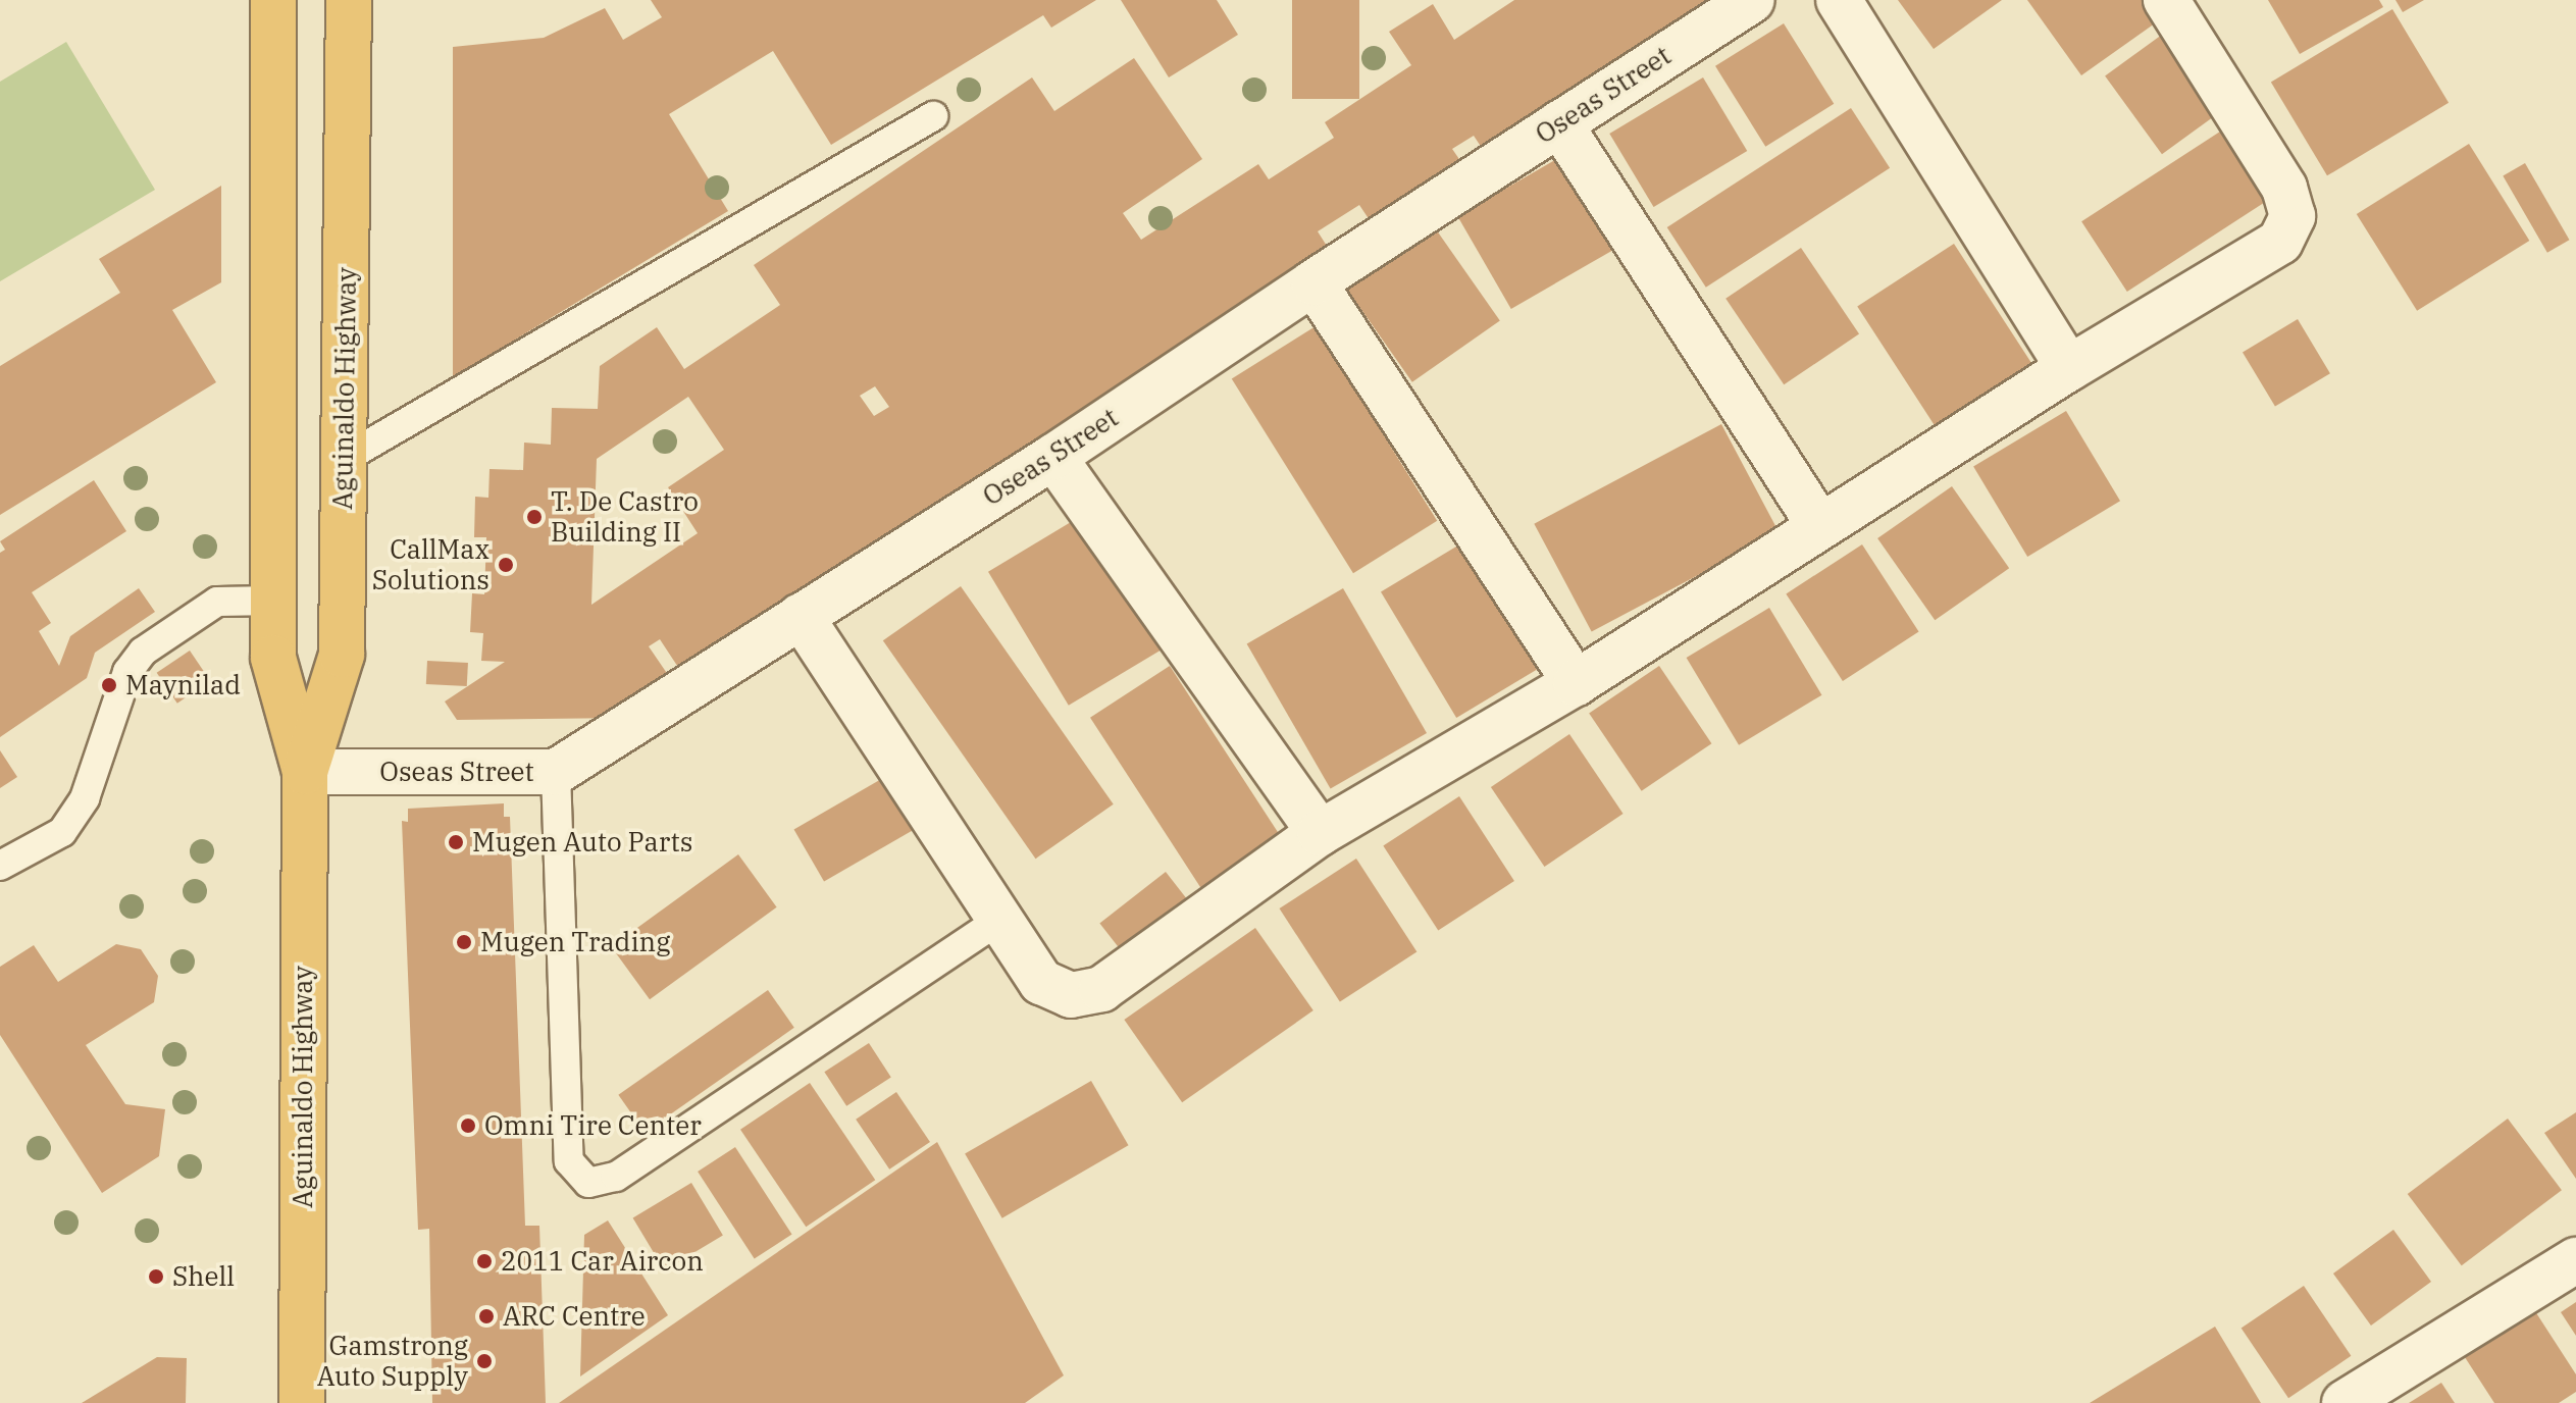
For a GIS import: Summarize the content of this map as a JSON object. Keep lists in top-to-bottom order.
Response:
{
  "streets": {
    "highway": ["Aguinaldo Highway"],
    "street": ["Oseas Street"]
  },
  "crossings": [
    ["Oseas Street", "Aguinaldo Highway"]
  ],
  "places": [
    "T. De Castro Building II",
    "CallMax Solutions",
    "Maynilad",
    "Mugen Auto Parts",
    "Mugen Trading",
    "Omni Tire Center",
    "2011 Car Aircon",
    "Shell",
    "ARC Centre",
    "Gamstrong Auto Supply"
  ]
}
